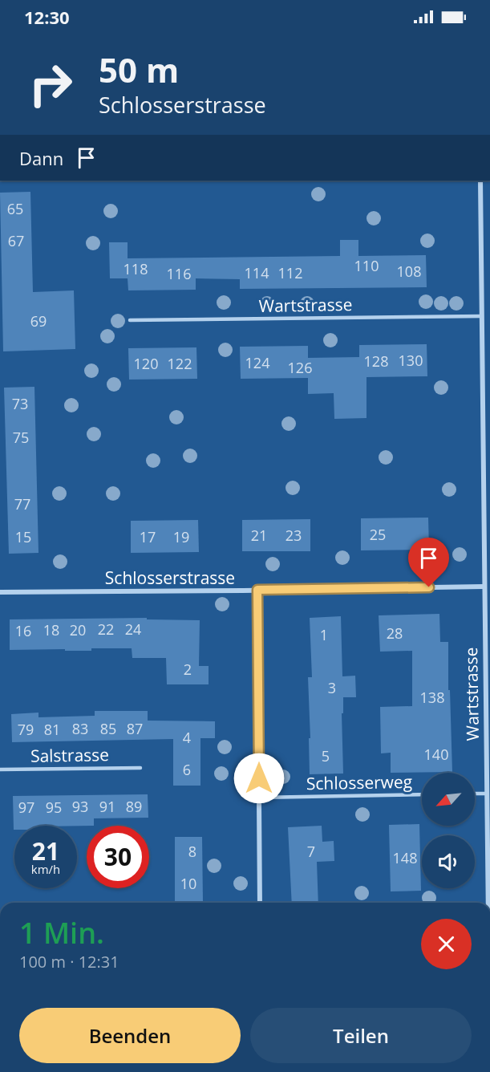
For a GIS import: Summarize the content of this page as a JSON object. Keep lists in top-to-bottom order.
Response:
{
  "streets": {
    "street": ["Wartstrasse", "Schlosserstrasse"],
    "lane": ["Salstrasse", "Schlosserweg"]
  },
  "crossings": [
    ["Wartstrasse", "Schlosserstrasse"]
  ],
  "house_numbers": [
    "65",
    "67",
    "110",
    "118",
    "108",
    "114",
    "112",
    "116",
    "69",
    "130",
    "128",
    "124",
    "120",
    "122",
    "126",
    "73",
    "75",
    "77",
    "25",
    "21",
    "23",
    "15",
    "17",
    "19",
    "22",
    "24",
    "18",
    "20",
    "16",
    "28",
    "1",
    "2",
    "3",
    "138",
    "83",
    "85",
    "87",
    "79",
    "81",
    "4",
    "140",
    "5",
    "6",
    "93",
    "91",
    "89",
    "97",
    "95",
    "8",
    "7",
    "148",
    "10"
  ],
  "north": "bottom left",
  "page": {
    "status": "12:30",
    "turn": ["50 m", "Schlosserstrasse"],
    "then": "Dann",
    "speed": "21 km/h",
    "limit": "30",
    "heading": ["1 Min.", "100 m · 12:31"],
    "buttons": ["Beenden", "Teilen"]
  }
}
